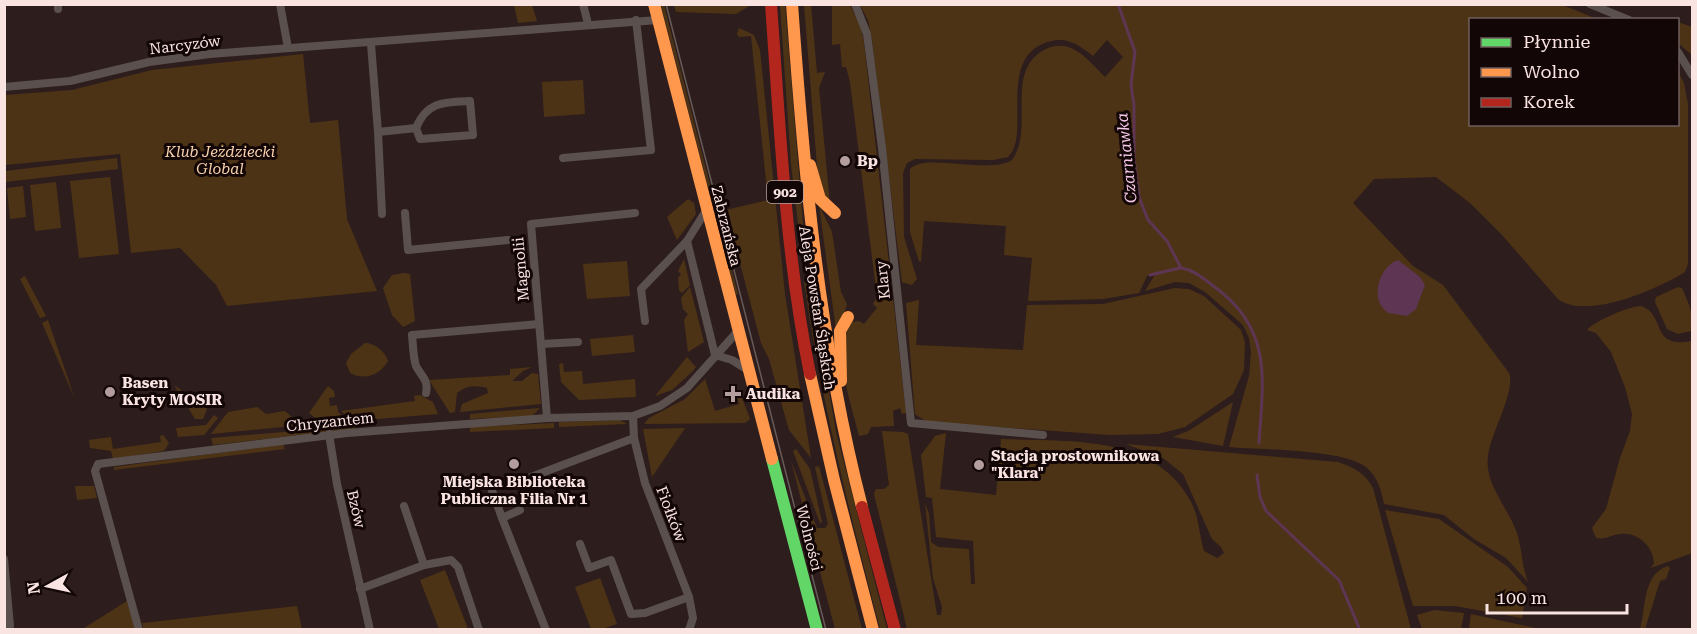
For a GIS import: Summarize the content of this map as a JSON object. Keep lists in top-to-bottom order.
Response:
{
  "streets": {
    "main road": [
      "902",
      "Zabrzańska",
      "Aleja Powstań Śląskich",
      "Wolności"
    ],
    "street": [
      "Narcyzów",
      "Magnolii",
      "Klary",
      "Chryzantem",
      "Bzów",
      "Fiołków"
    ]
  },
  "crossings": [
    ["Narcyzów", "Zabrzańska"],
    ["Zabrzańska", "Chryzantem"],
    ["Zabrzańska", "Wolności"],
    ["Magnolii", "Chryzantem"],
    ["Chryzantem", "Bzów"],
    ["Chryzantem", "Fiołków"]
  ],
  "water": ["Czarniawka"],
  "parks": ["Klub Jeżdziecki Global"],
  "places": {
    "other": [
      "Bp",
      "Basen Kryty MOSIR",
      "Miejska Biblioteka Publiczna Filia Nr 1",
      "Stacja prostownikowa \"Klara\""
    ],
    "health": ["Audika"]
  },
  "legend": ["Płynnie", "Wolno", "Korek"],
  "scale_bar": "100 m",
  "north": "left"
}
